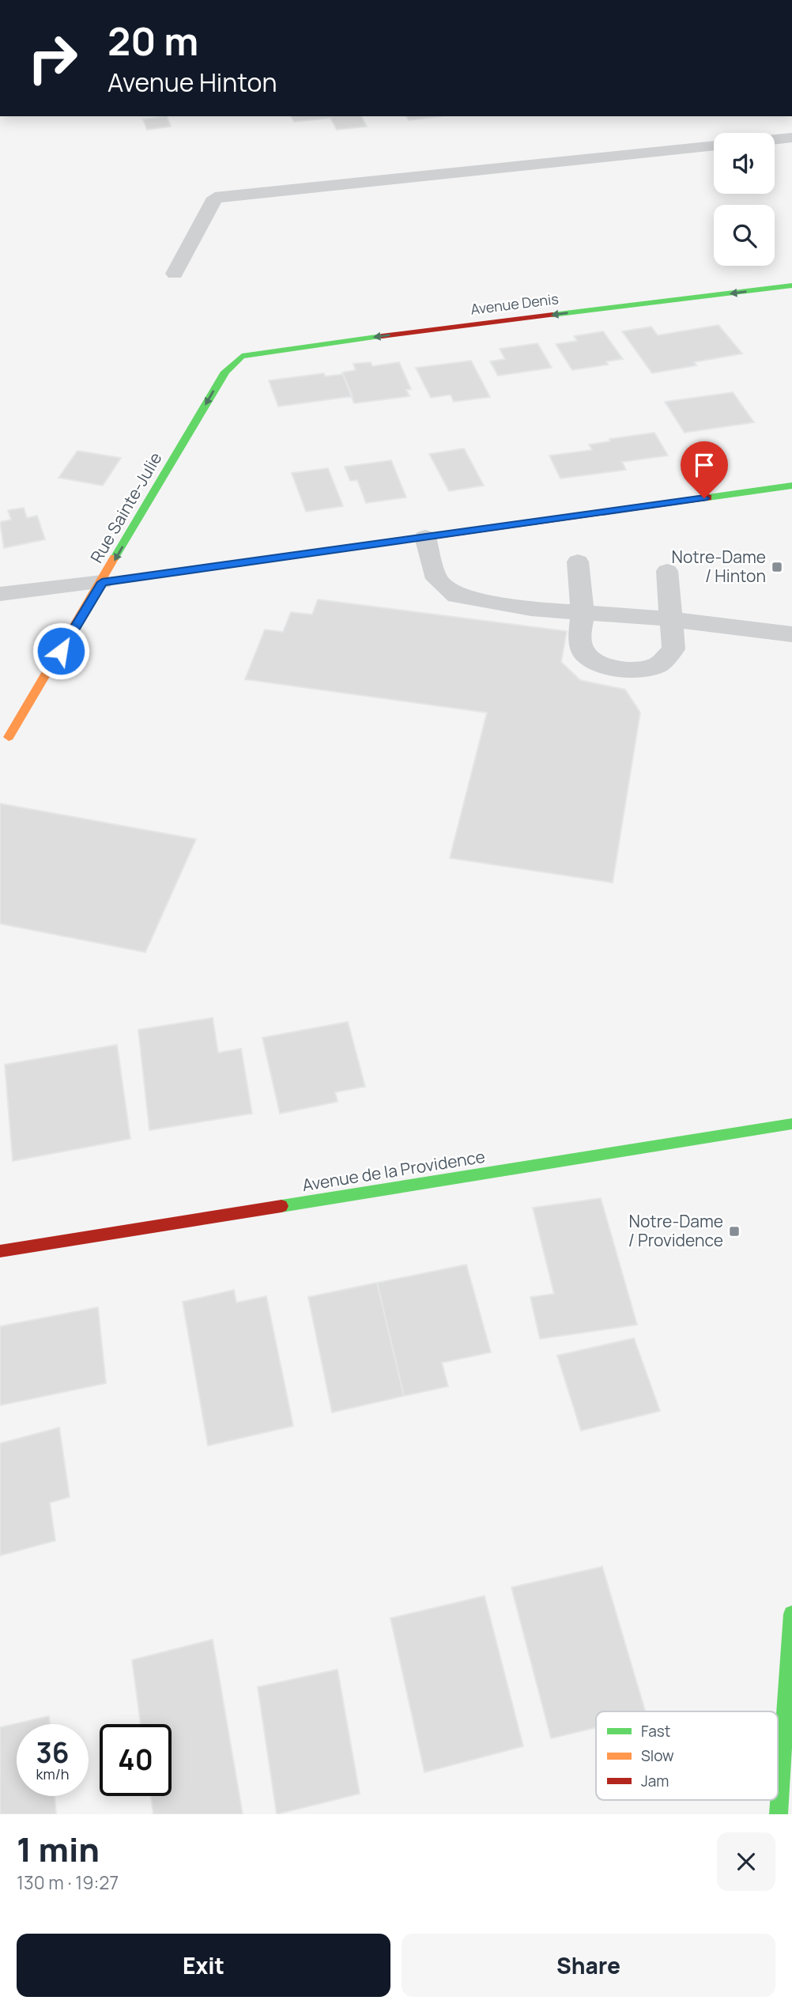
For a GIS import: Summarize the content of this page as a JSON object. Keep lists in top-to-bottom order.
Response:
{
  "streets": {
    "street": ["Avenue Denis", "Rue Sainte-Julie", "Avenue de la Providence"]
  },
  "crossings": [
    ["Avenue Denis", "Rue Sainte-Julie"]
  ],
  "one_way": ["Avenue Denis", "Rue Sainte-Julie"],
  "places": {
    "transit": ["Notre-Dame / Hinton", "Notre-Dame / Providence"]
  },
  "legend": ["Fast", "Slow", "Jam"],
  "page": {
    "turn": ["20 m", "Avenue Hinton"],
    "speed": "36 km/h",
    "limit": "40",
    "heading": ["1 min", "130 m · 19:27"],
    "buttons": ["Exit", "Share"]
  }
}
